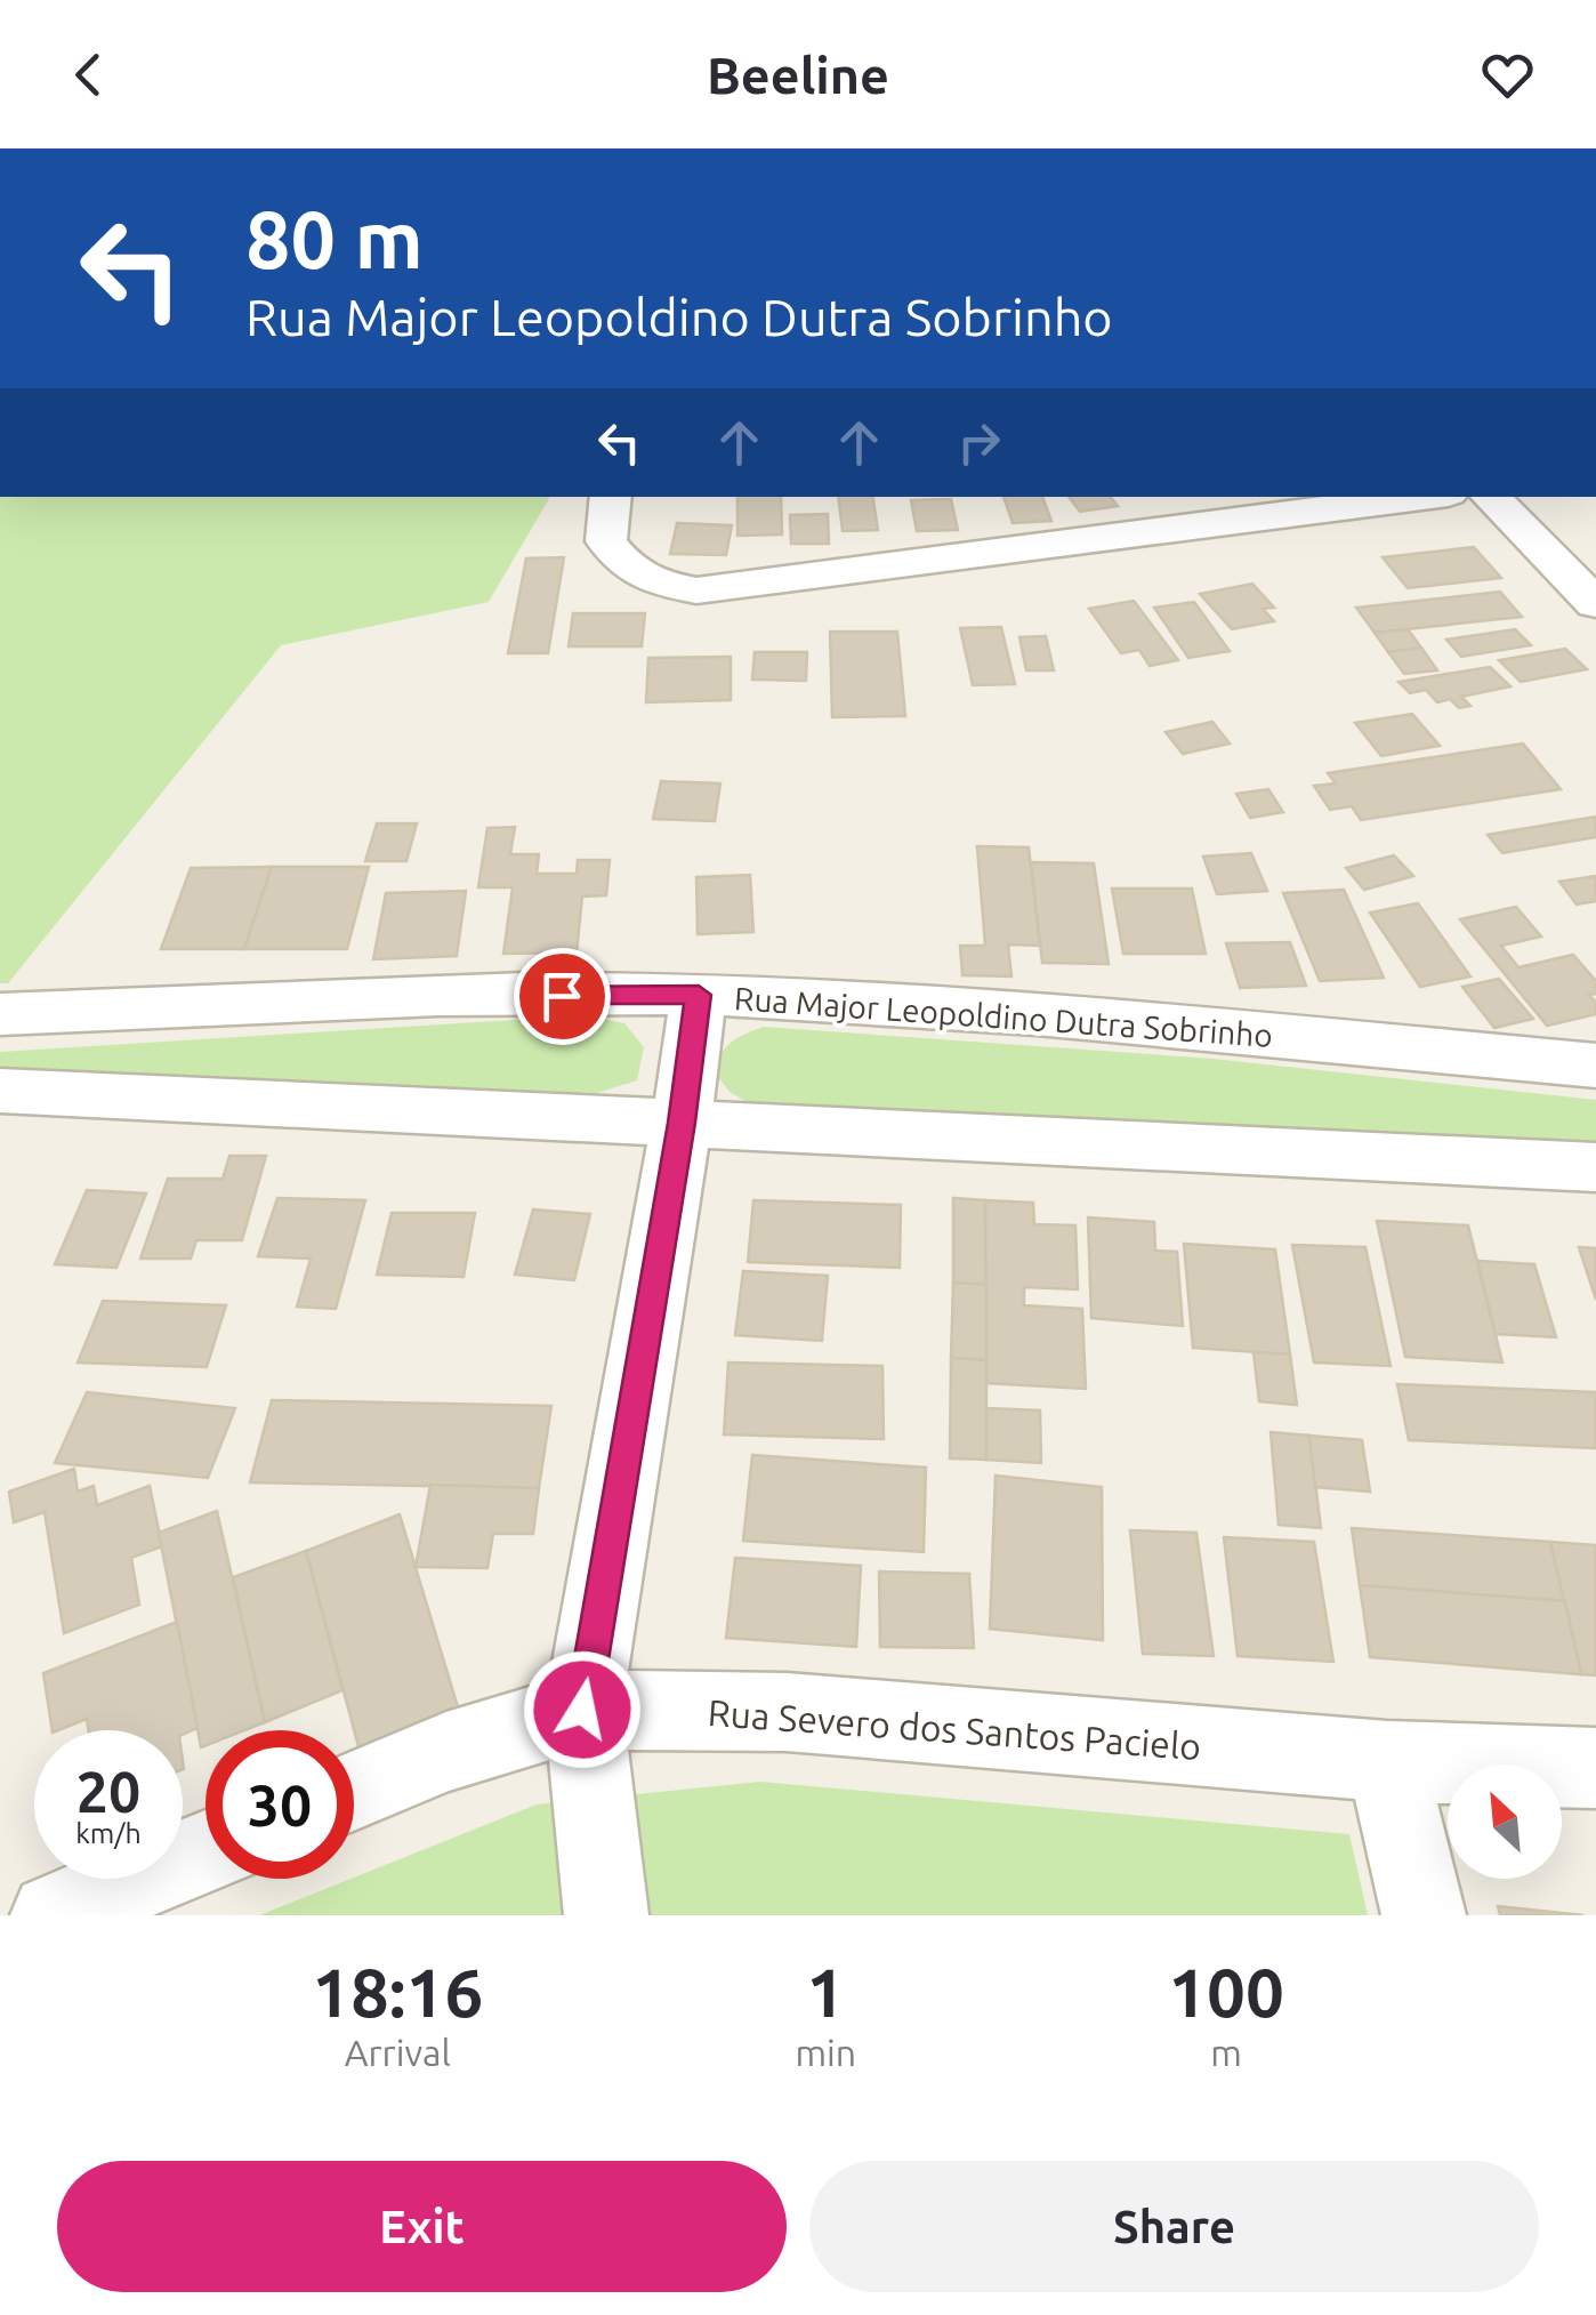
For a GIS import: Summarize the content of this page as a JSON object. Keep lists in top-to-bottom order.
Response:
{
  "streets": {
    "street": ["Rua Major Leopoldino Dutra Sobrinho", "Rua Severo dos Santos Pacielo"]
  },
  "north": "top left",
  "page": {
    "header": "Beeline",
    "turn": ["80 m", "Rua Major Leopoldino Dutra Sobrinho"],
    "speed": "20 km/h",
    "limit": "30",
    "eta": [
      "18:16",
      "Arrival",
      "1",
      "min",
      "100",
      "m"
    ],
    "buttons": ["Exit", "Share"]
  }
}
